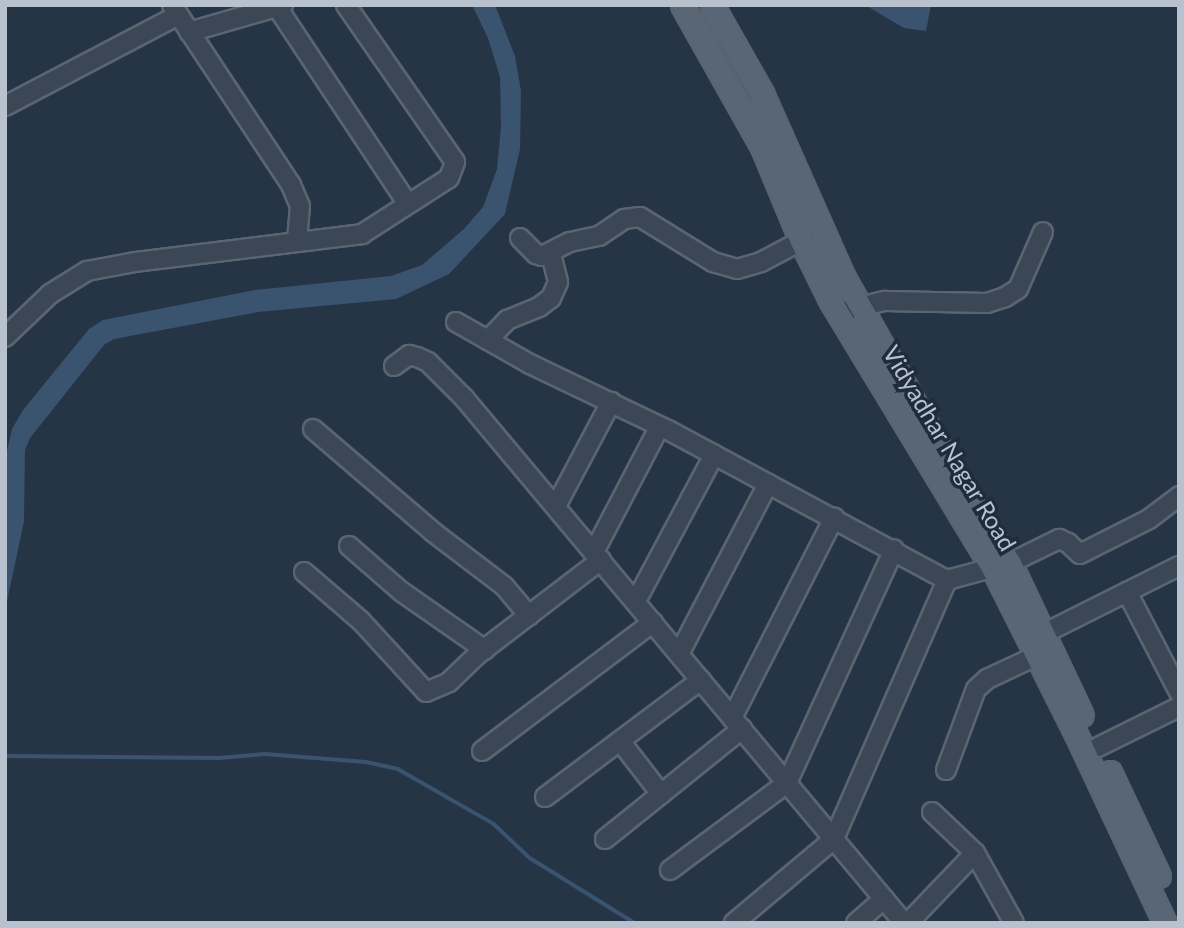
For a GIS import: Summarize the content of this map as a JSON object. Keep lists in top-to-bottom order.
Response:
{
  "streets": {
    "main road": ["Vidyadhar Nagar Road"]
  }
}
